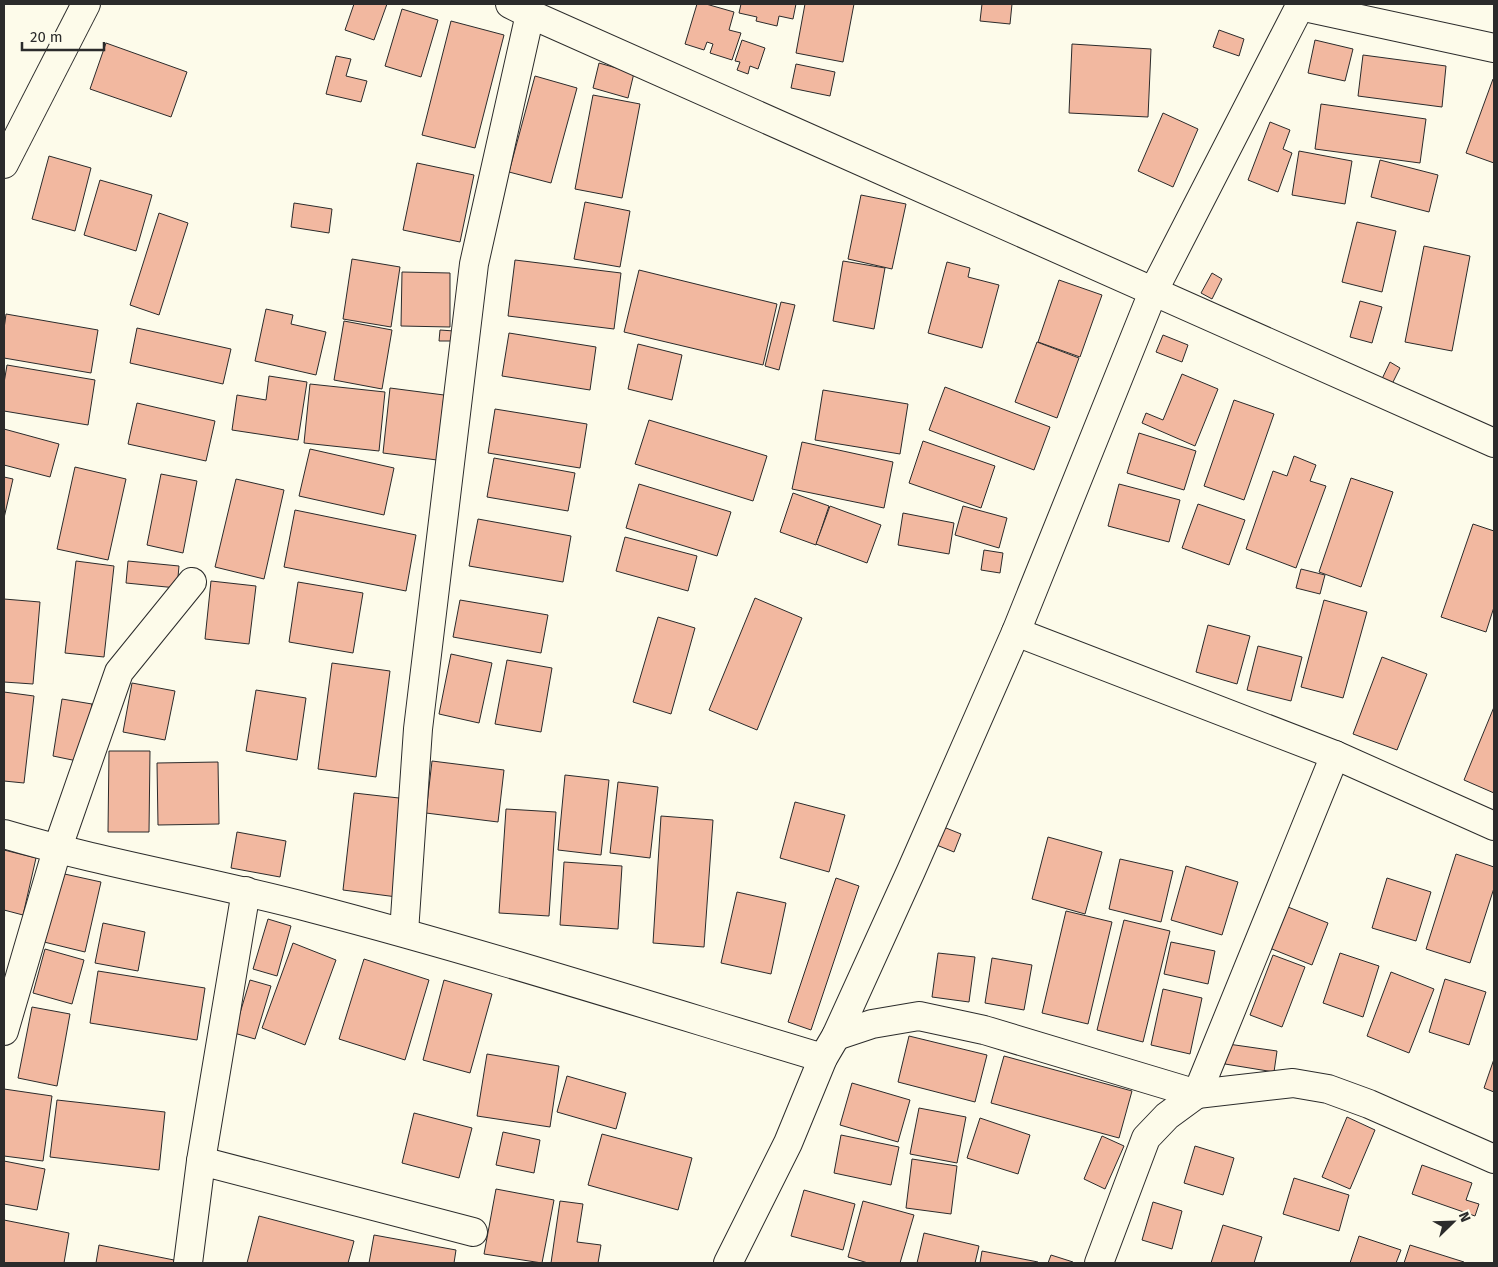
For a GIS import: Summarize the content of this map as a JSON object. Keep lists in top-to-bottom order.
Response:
{
  "scale_bar": "20 m",
  "north": "top right"
}
